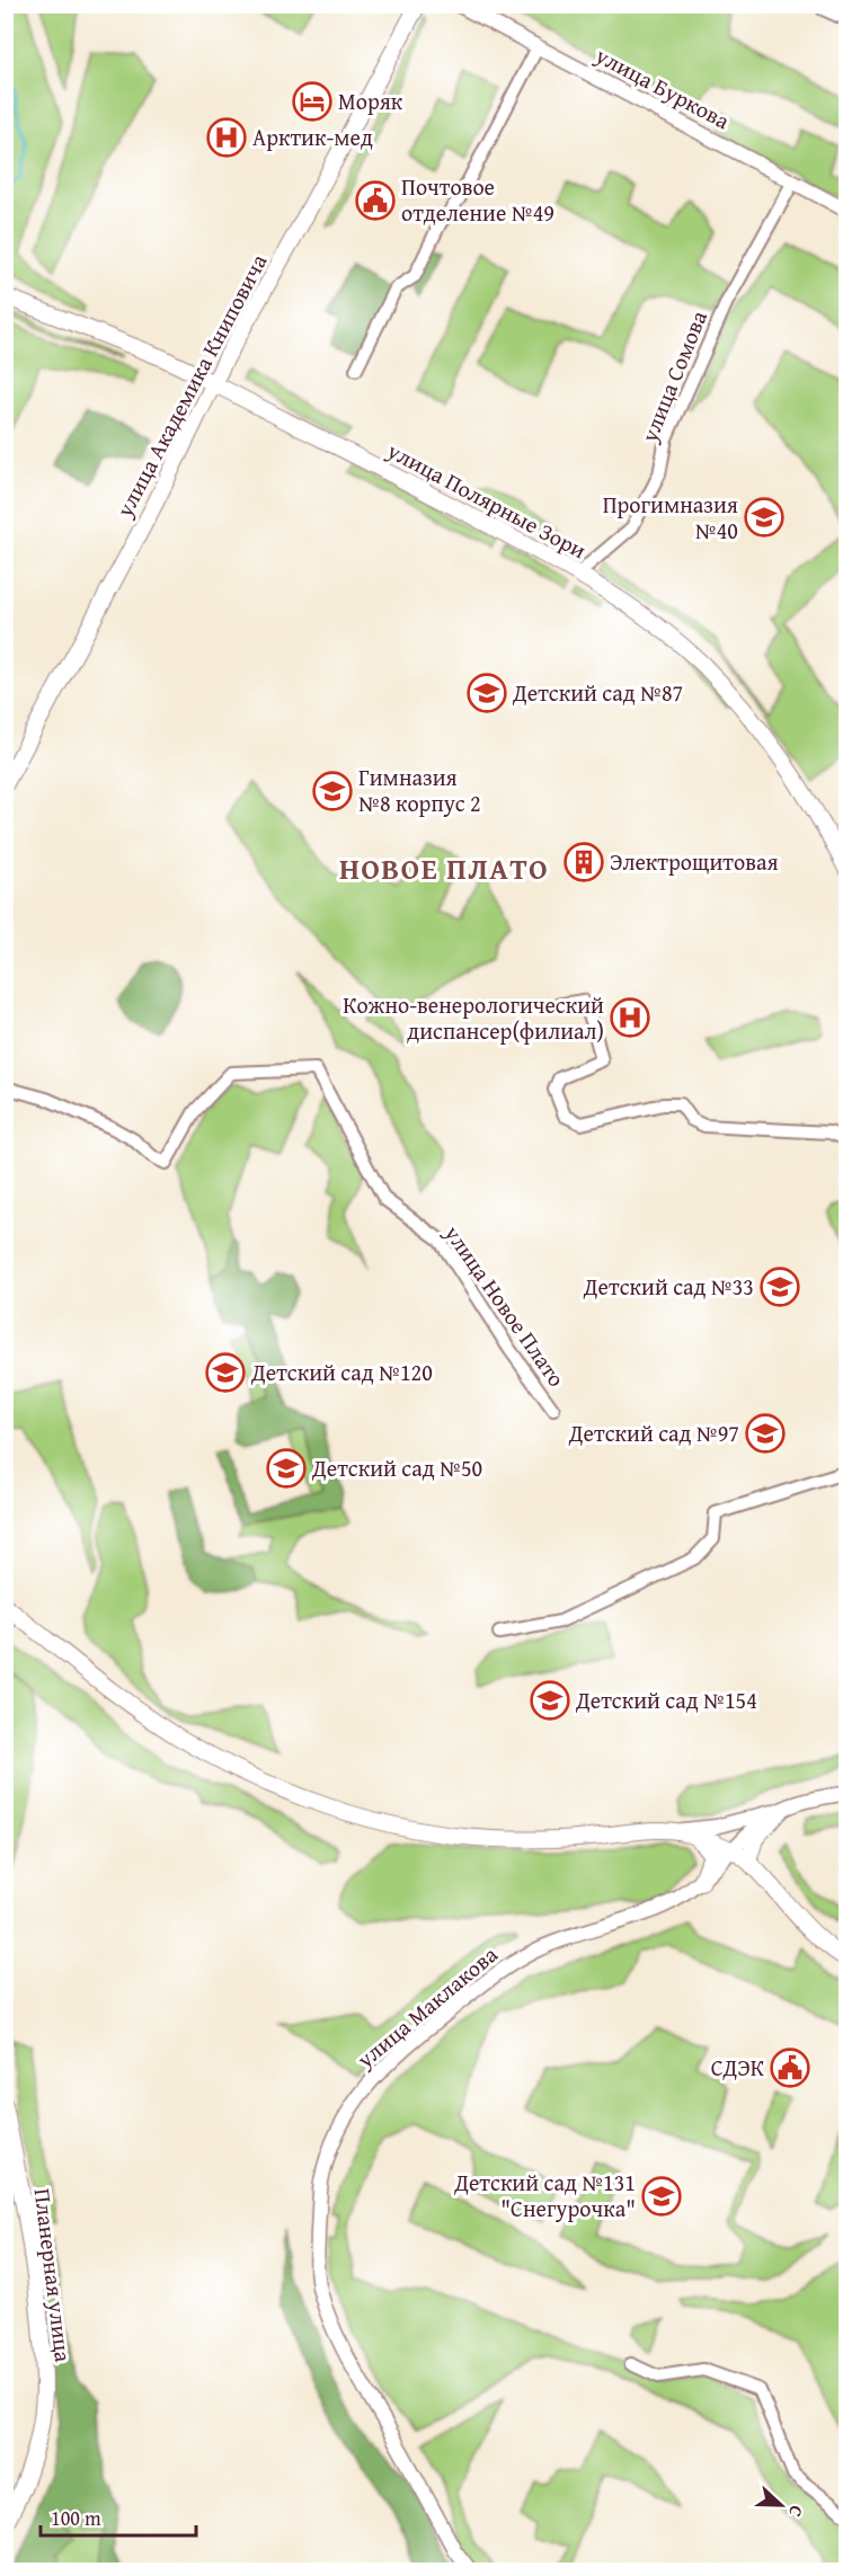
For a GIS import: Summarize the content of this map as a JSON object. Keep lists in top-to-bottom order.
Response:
{
  "streets": {
    "main road": ["улица Академика Книповича", "улица Полярные Зори", "Планерная улица"],
    "street": [
      "улица Буркова",
      "улица Сомова",
      "улица Новое Плато",
      "улица Маклакова"
    ]
  },
  "crossings": [
    ["улица Буркова", "улица Сомова"],
    ["улица Сомова", "улица Полярные Зори"],
    ["улица Академика Книповича", "улица Полярные Зори"]
  ],
  "districts": ["НОВОЕ ПЛАТО"],
  "places": {
    "hotel": ["Моряк"],
    "hospital": ["Арктик-мед", "Кожно-венерологический диспансер(филиал)"],
    "public building": ["Почтовое отделение №49", "СДЭК"],
    "school or university": [
      "Прогимназия №40",
      "Детский сад №87",
      "Гимназия №8 корпус 2",
      "Детский сад №33",
      "Детский сад №120",
      "Детский сад №97",
      "Детский сад №50",
      "Детский сад №154",
      "Детский сад №131 \"Снегурочка\""
    ],
    "building": ["Электрощитовая"]
  },
  "scale_bar": "100 m",
  "north": "right"
}
